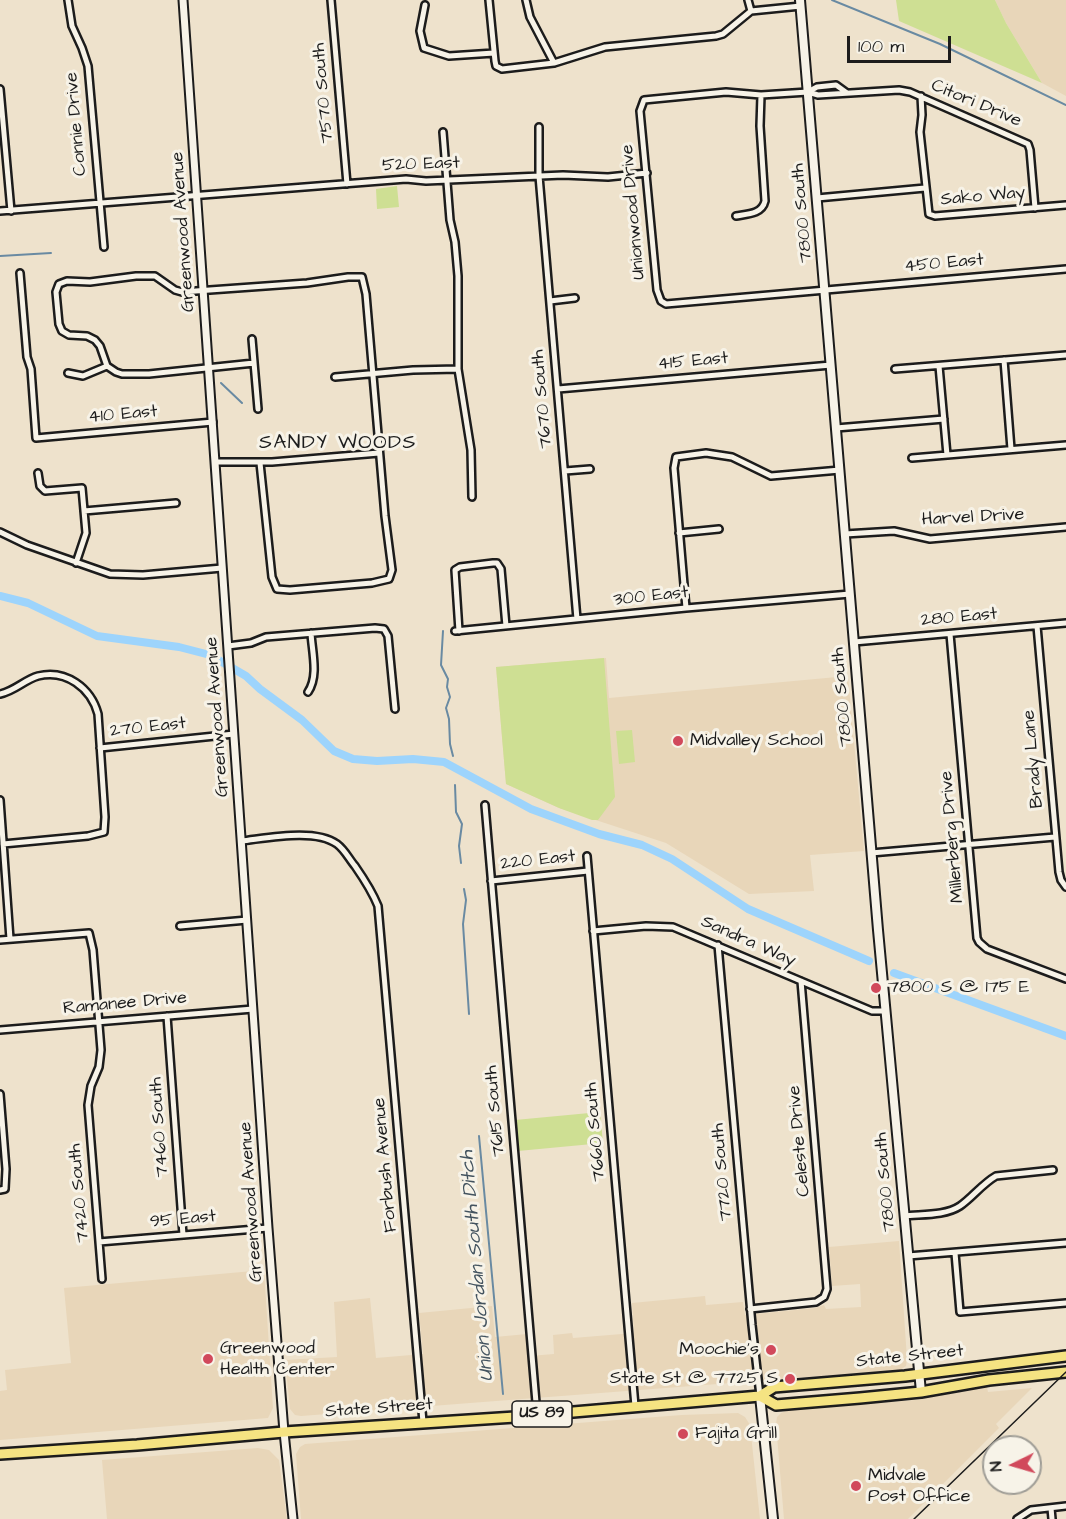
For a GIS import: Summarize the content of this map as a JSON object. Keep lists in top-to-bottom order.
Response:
{
  "streets": {
    "main road": ["7800 South", "State Street", "US 89"],
    "street": [
      "7570 South",
      "Citori Drive",
      "Connie Drive",
      "520 East",
      "Sako Way",
      "Unionwood Drive",
      "Greenwood Avenue",
      "450 East",
      "415 East",
      "7670 South",
      "410 East",
      "Harvel Drive",
      "300 East",
      "280 East",
      "270 East",
      "Brady Lane",
      "Millerberg Drive",
      "220 East",
      "Sandra Way",
      "Ramanee Drive",
      "7615 South",
      "7460 South",
      "7660 South",
      "Celeste Drive",
      "Forbush Avenue",
      "7720 South",
      "7420 South",
      "95 East"
    ]
  },
  "crossings": [
    ["7570 South", "520 East"],
    ["Citori Drive", "Sako Way"],
    ["Citori Drive", "Unionwood Drive"],
    ["Citori Drive", "7800 South"],
    ["Connie Drive", "520 East"],
    ["520 East", "Unionwood Drive"],
    ["520 East", "Greenwood Avenue"],
    ["520 East", "7670 South"],
    ["Sako Way", "7800 South"],
    ["Unionwood Drive", "7800 South"],
    ["Unionwood Drive", "450 East"],
    ["7800 South", "450 East"],
    ["7800 South", "415 East"],
    ["7800 South", "Harvel Drive"],
    ["7800 South", "300 East"],
    ["7800 South", "280 East"],
    ["7800 South", "Sandra Way"],
    ["7800 South", "State Street"],
    ["Greenwood Avenue", "410 East"],
    ["Greenwood Avenue", "270 East"],
    ["Greenwood Avenue", "Ramanee Drive"],
    ["Greenwood Avenue", "Forbush Avenue"],
    ["Greenwood Avenue", "95 East"],
    ["Greenwood Avenue", "State Street"],
    ["415 East", "7670 South"],
    ["7670 South", "300 East"],
    ["280 East", "Brady Lane"],
    ["280 East", "Millerberg Drive"],
    ["220 East", "7615 South"],
    ["220 East", "7660 South"],
    ["Sandra Way", "7660 South"],
    ["Sandra Way", "Celeste Drive"],
    ["Sandra Way", "7720 South"],
    ["Ramanee Drive", "7460 South"],
    ["Ramanee Drive", "7420 South"],
    ["7615 South", "State Street"],
    ["7460 South", "95 East"],
    ["7660 South", "State Street"],
    ["Celeste Drive", "7720 South"],
    ["Forbush Avenue", "State Street"],
    ["7720 South", "State Street"],
    ["7420 South", "95 East"]
  ],
  "districts": ["SANDY WOODS"],
  "water": ["Union Jordan South Ditch"],
  "places": [
    "Midvalley School",
    "7800 S @ 175 E",
    "Moochie's",
    "Greenwood Health Center",
    "State St @ 7725 S",
    "Fajita Grill",
    "Midvale Post Office"
  ],
  "scale_bar": "100 m",
  "north": "left"
}
